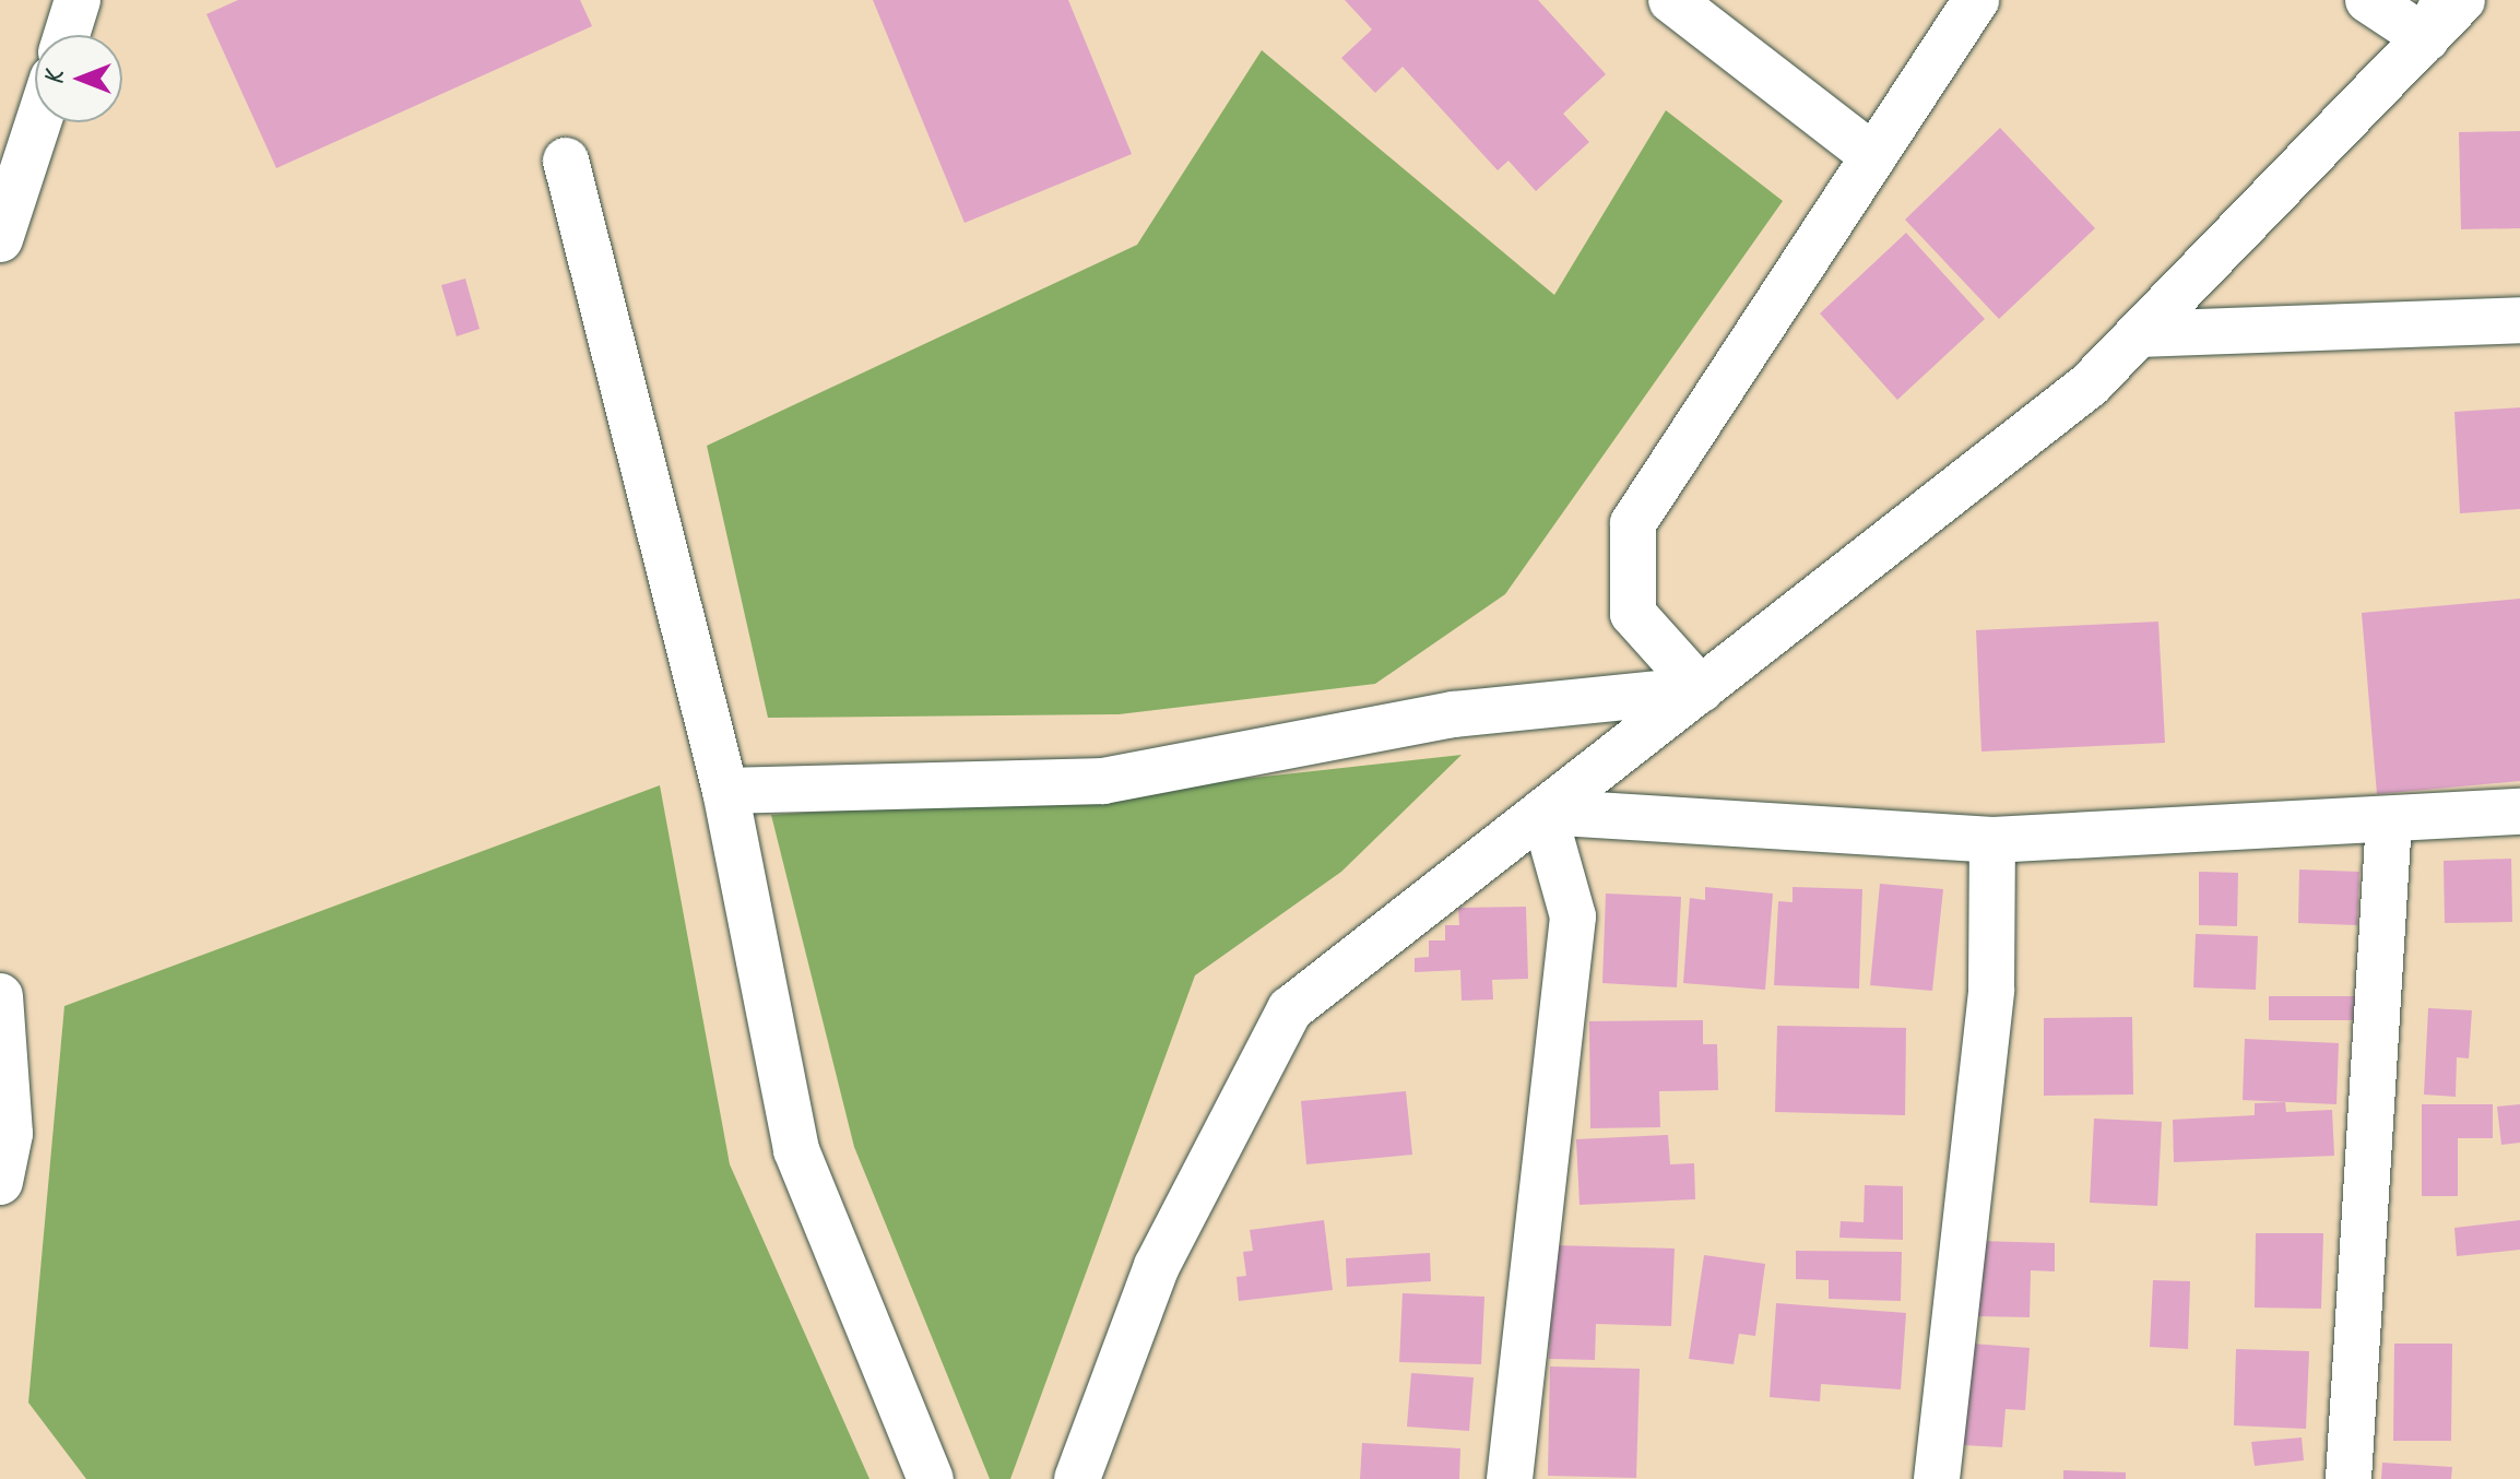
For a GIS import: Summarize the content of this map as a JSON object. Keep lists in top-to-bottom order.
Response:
{
  "north": "left"
}
